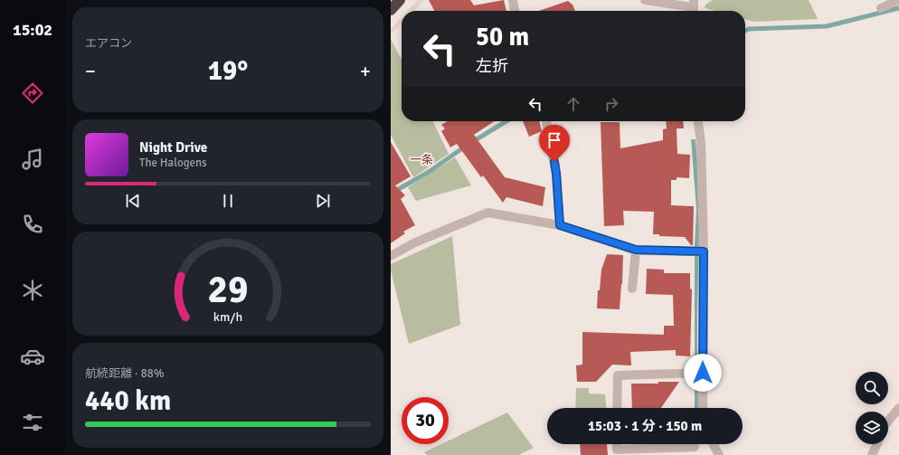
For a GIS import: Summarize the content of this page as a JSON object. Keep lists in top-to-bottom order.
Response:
{
  "districts": ["一条"],
  "page": {
    "tabs": "15:02",
    "tile": [
      "エアコン",
      ["航続距離 · 88%", "440 km"]
    ],
    "turn": ["50 m", "左折"],
    "heat": ["−", "19°", "+"],
    "song": ["Night Drive", "The Halogens"],
    "limit": "30",
    "trip": "15:03 · 1 分 · 150 m",
    "gauge": ["29", "km/h"]
  }
}
